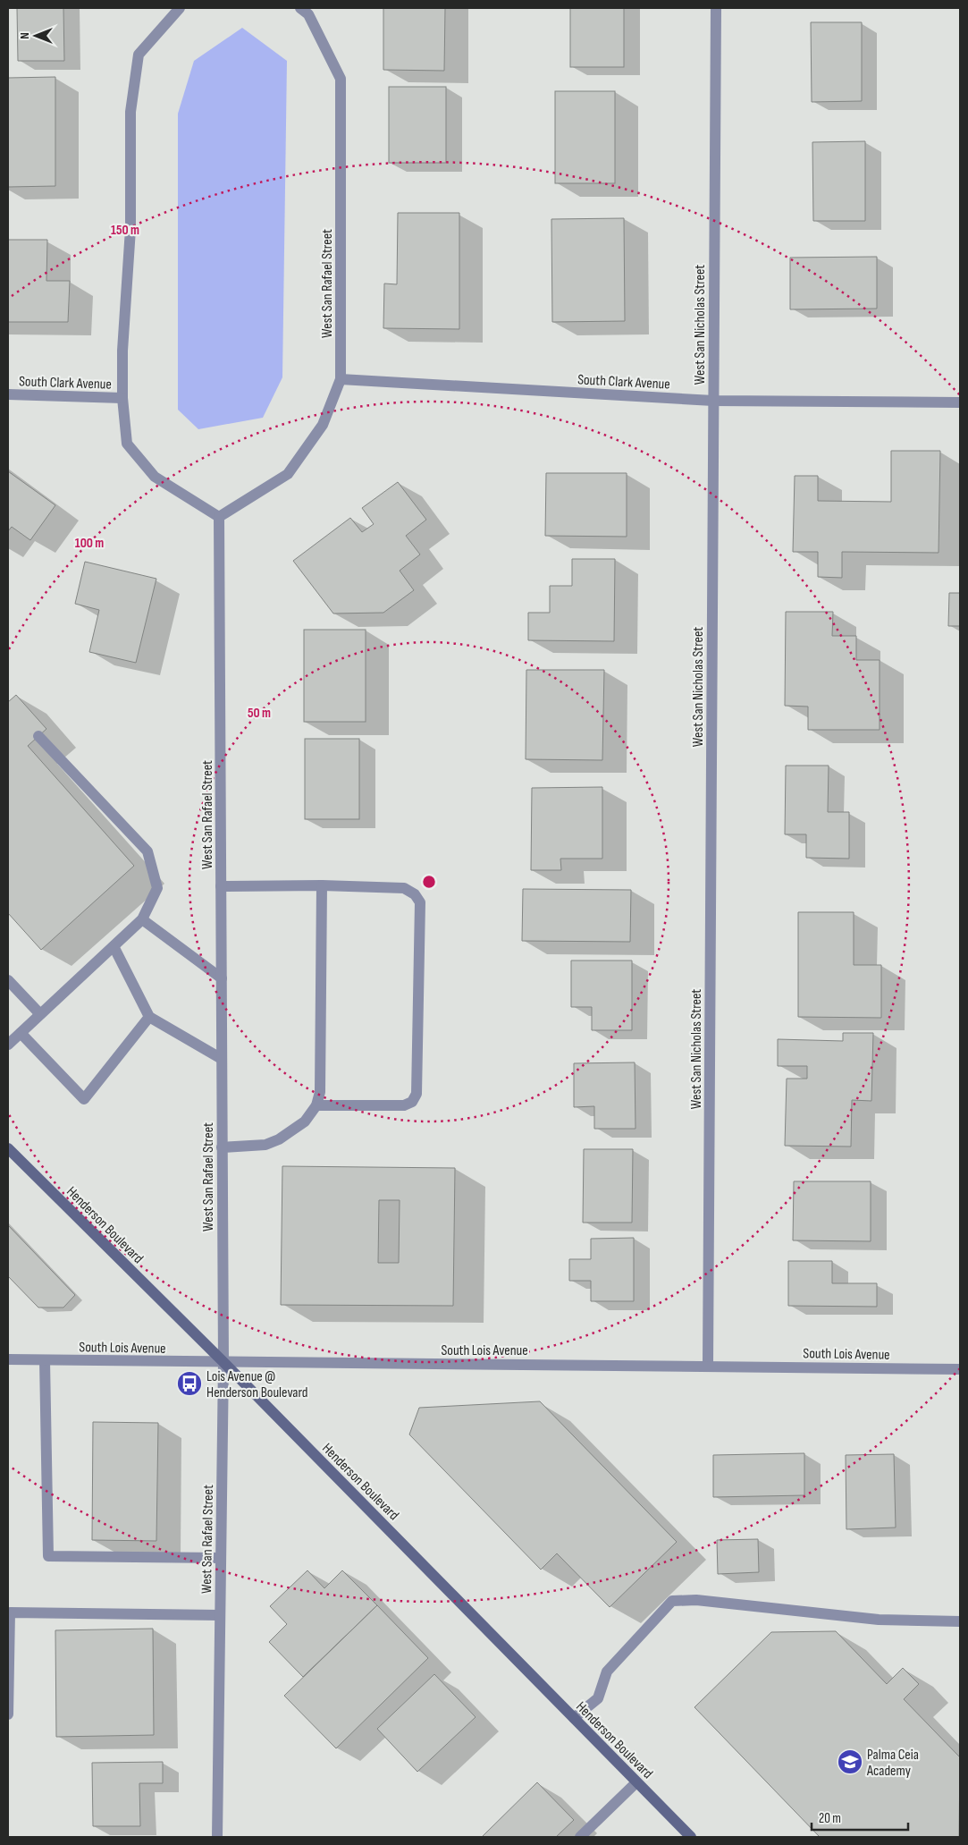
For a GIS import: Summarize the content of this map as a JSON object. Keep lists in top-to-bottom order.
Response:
{
  "streets": {
    "main road": ["Henderson Boulevard"],
    "street": [
      "West San Rafael Street",
      "West San Nicholas Street",
      "South Clark Avenue",
      "South Lois Avenue"
    ]
  },
  "crossings": [
    ["West San Rafael Street", "South Clark Avenue"],
    ["West San Rafael Street", "Henderson Boulevard"],
    ["West San Rafael Street", "South Lois Avenue"],
    ["West San Nicholas Street", "South Clark Avenue"],
    ["West San Nicholas Street", "South Lois Avenue"],
    ["Henderson Boulevard", "South Lois Avenue"]
  ],
  "places": {
    "bus stop": ["Lois Avenue @ Henderson Boulevard"],
    "school or university": ["Palma Ceia Academy"]
  },
  "scale_bar": "20 m",
  "north": "left",
  "rings": ["150 m", "100 m", "50 m"]
}
